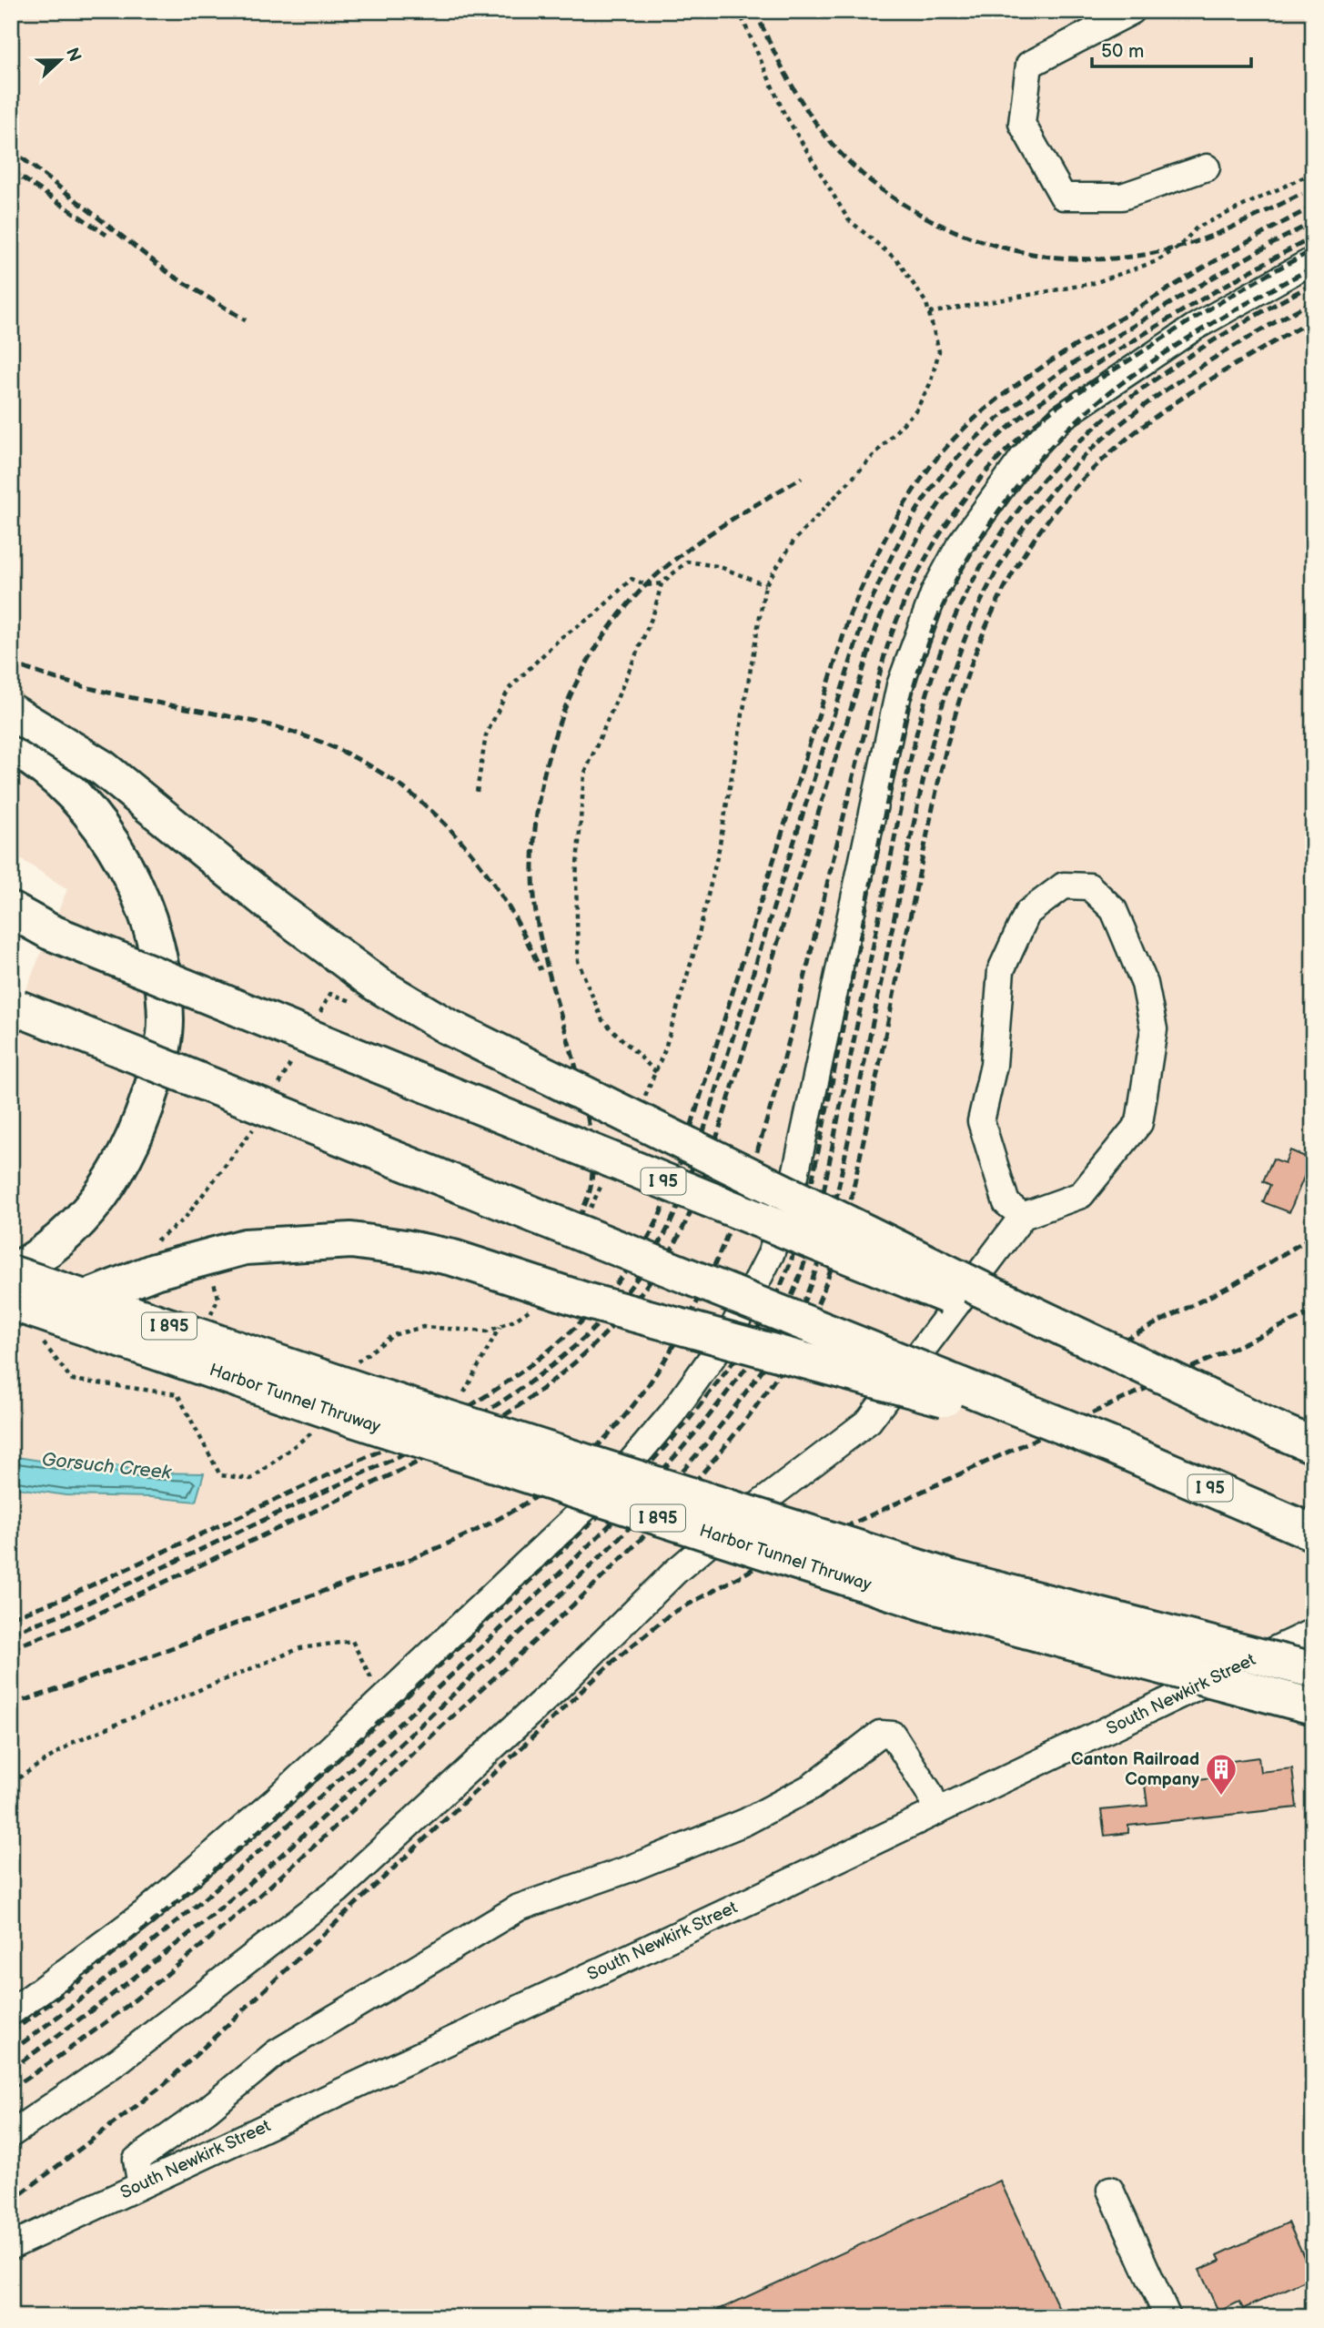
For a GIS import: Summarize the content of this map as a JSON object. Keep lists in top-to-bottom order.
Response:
{
  "streets": {
    "highway": ["I 95", "I 895", "Harbor Tunnel Thruway"],
    "street": ["South Newkirk Street"]
  },
  "water": ["Gorsuch Creek"],
  "places": {
    "building": ["Canton Railroad Company"]
  },
  "scale_bar": "50 m",
  "north": "right"
}
